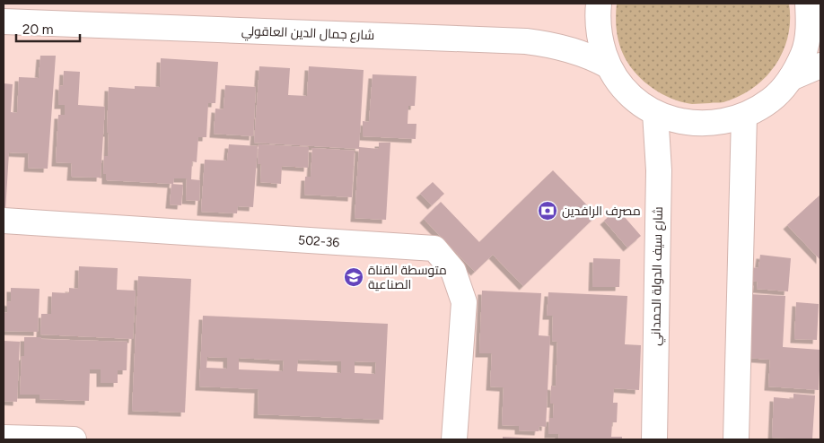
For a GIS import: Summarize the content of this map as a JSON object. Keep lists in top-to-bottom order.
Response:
{
  "streets": {
    "street": ["شارع جمال الدين العاقولي", "502-36", "شارع سيف الدولة الحمداني"]
  },
  "places": {
    "bank": ["مصرف الرافدين"],
    "school or university": ["متوسطة القناة الصناعية"]
  },
  "scale_bar": "20 m"
}
